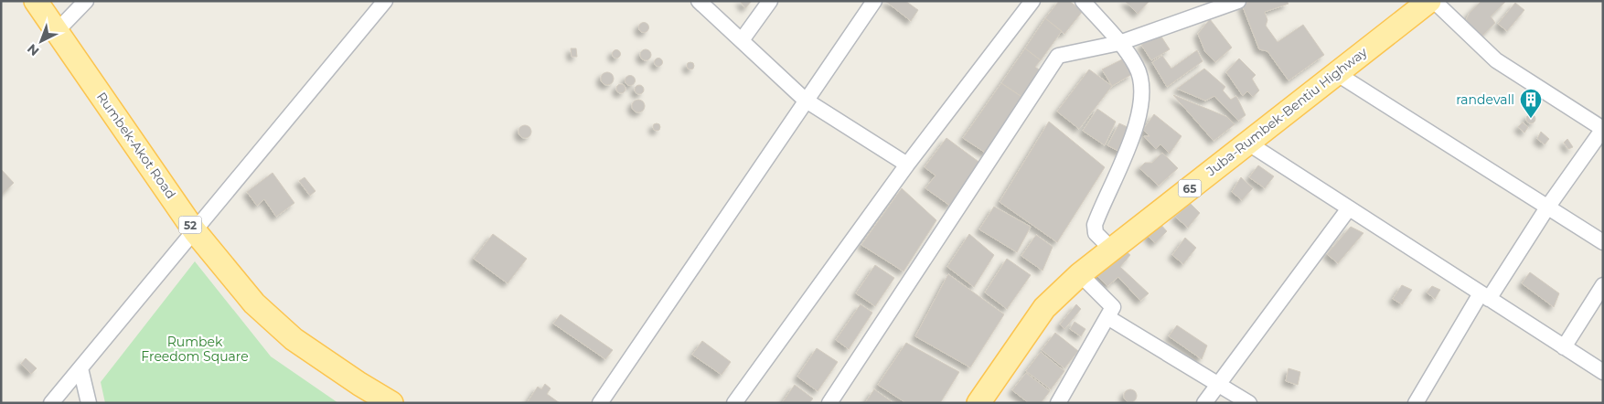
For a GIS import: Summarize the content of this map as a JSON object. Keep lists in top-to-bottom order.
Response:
{
  "streets": {
    "main road": [
      "Juba-Rumbek-Bentiu Highway",
      "Rumbek-Akot Road",
      "65",
      "52"
    ]
  },
  "parks": ["Rumbek Freedom Square"],
  "places": {
    "building": ["randevall"]
  },
  "north": "bottom left"
}
